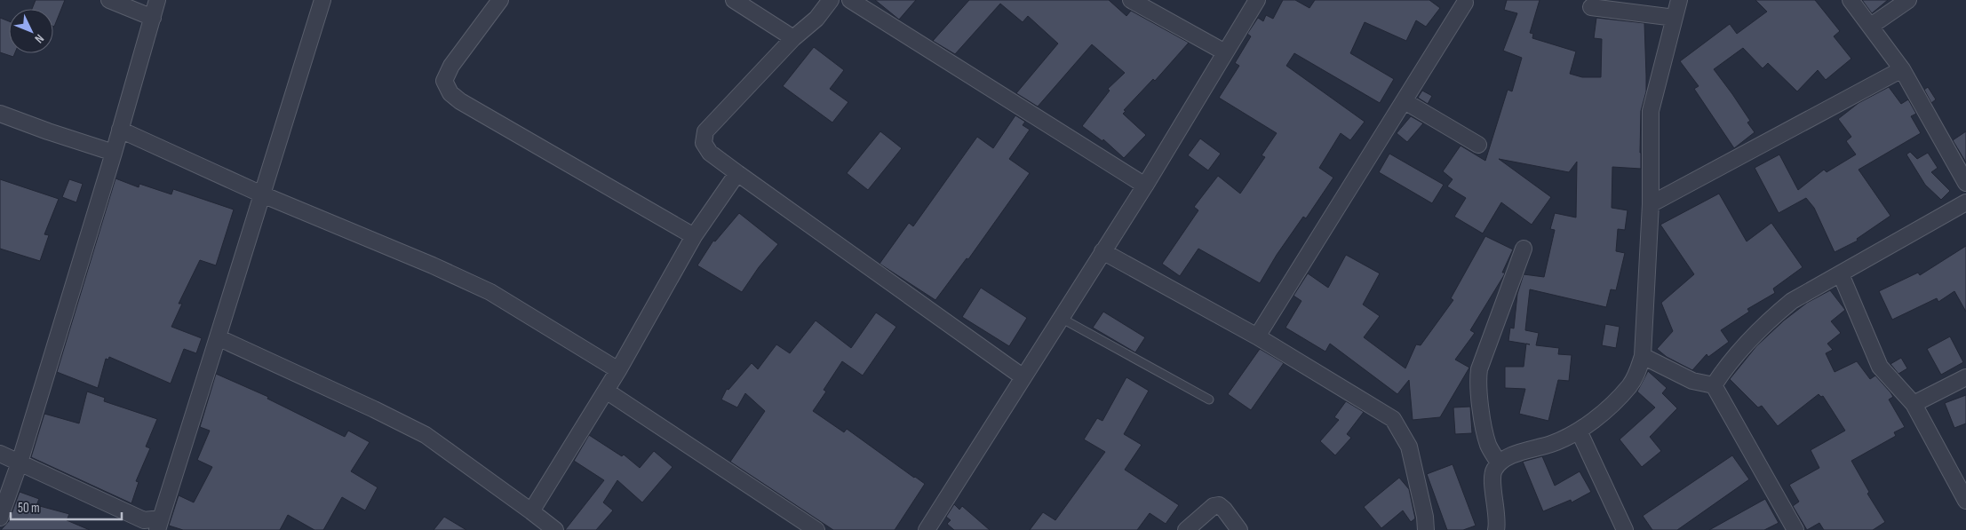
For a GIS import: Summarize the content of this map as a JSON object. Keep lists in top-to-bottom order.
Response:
{
  "scale_bar": "50 m",
  "north": "bottom right"
}
